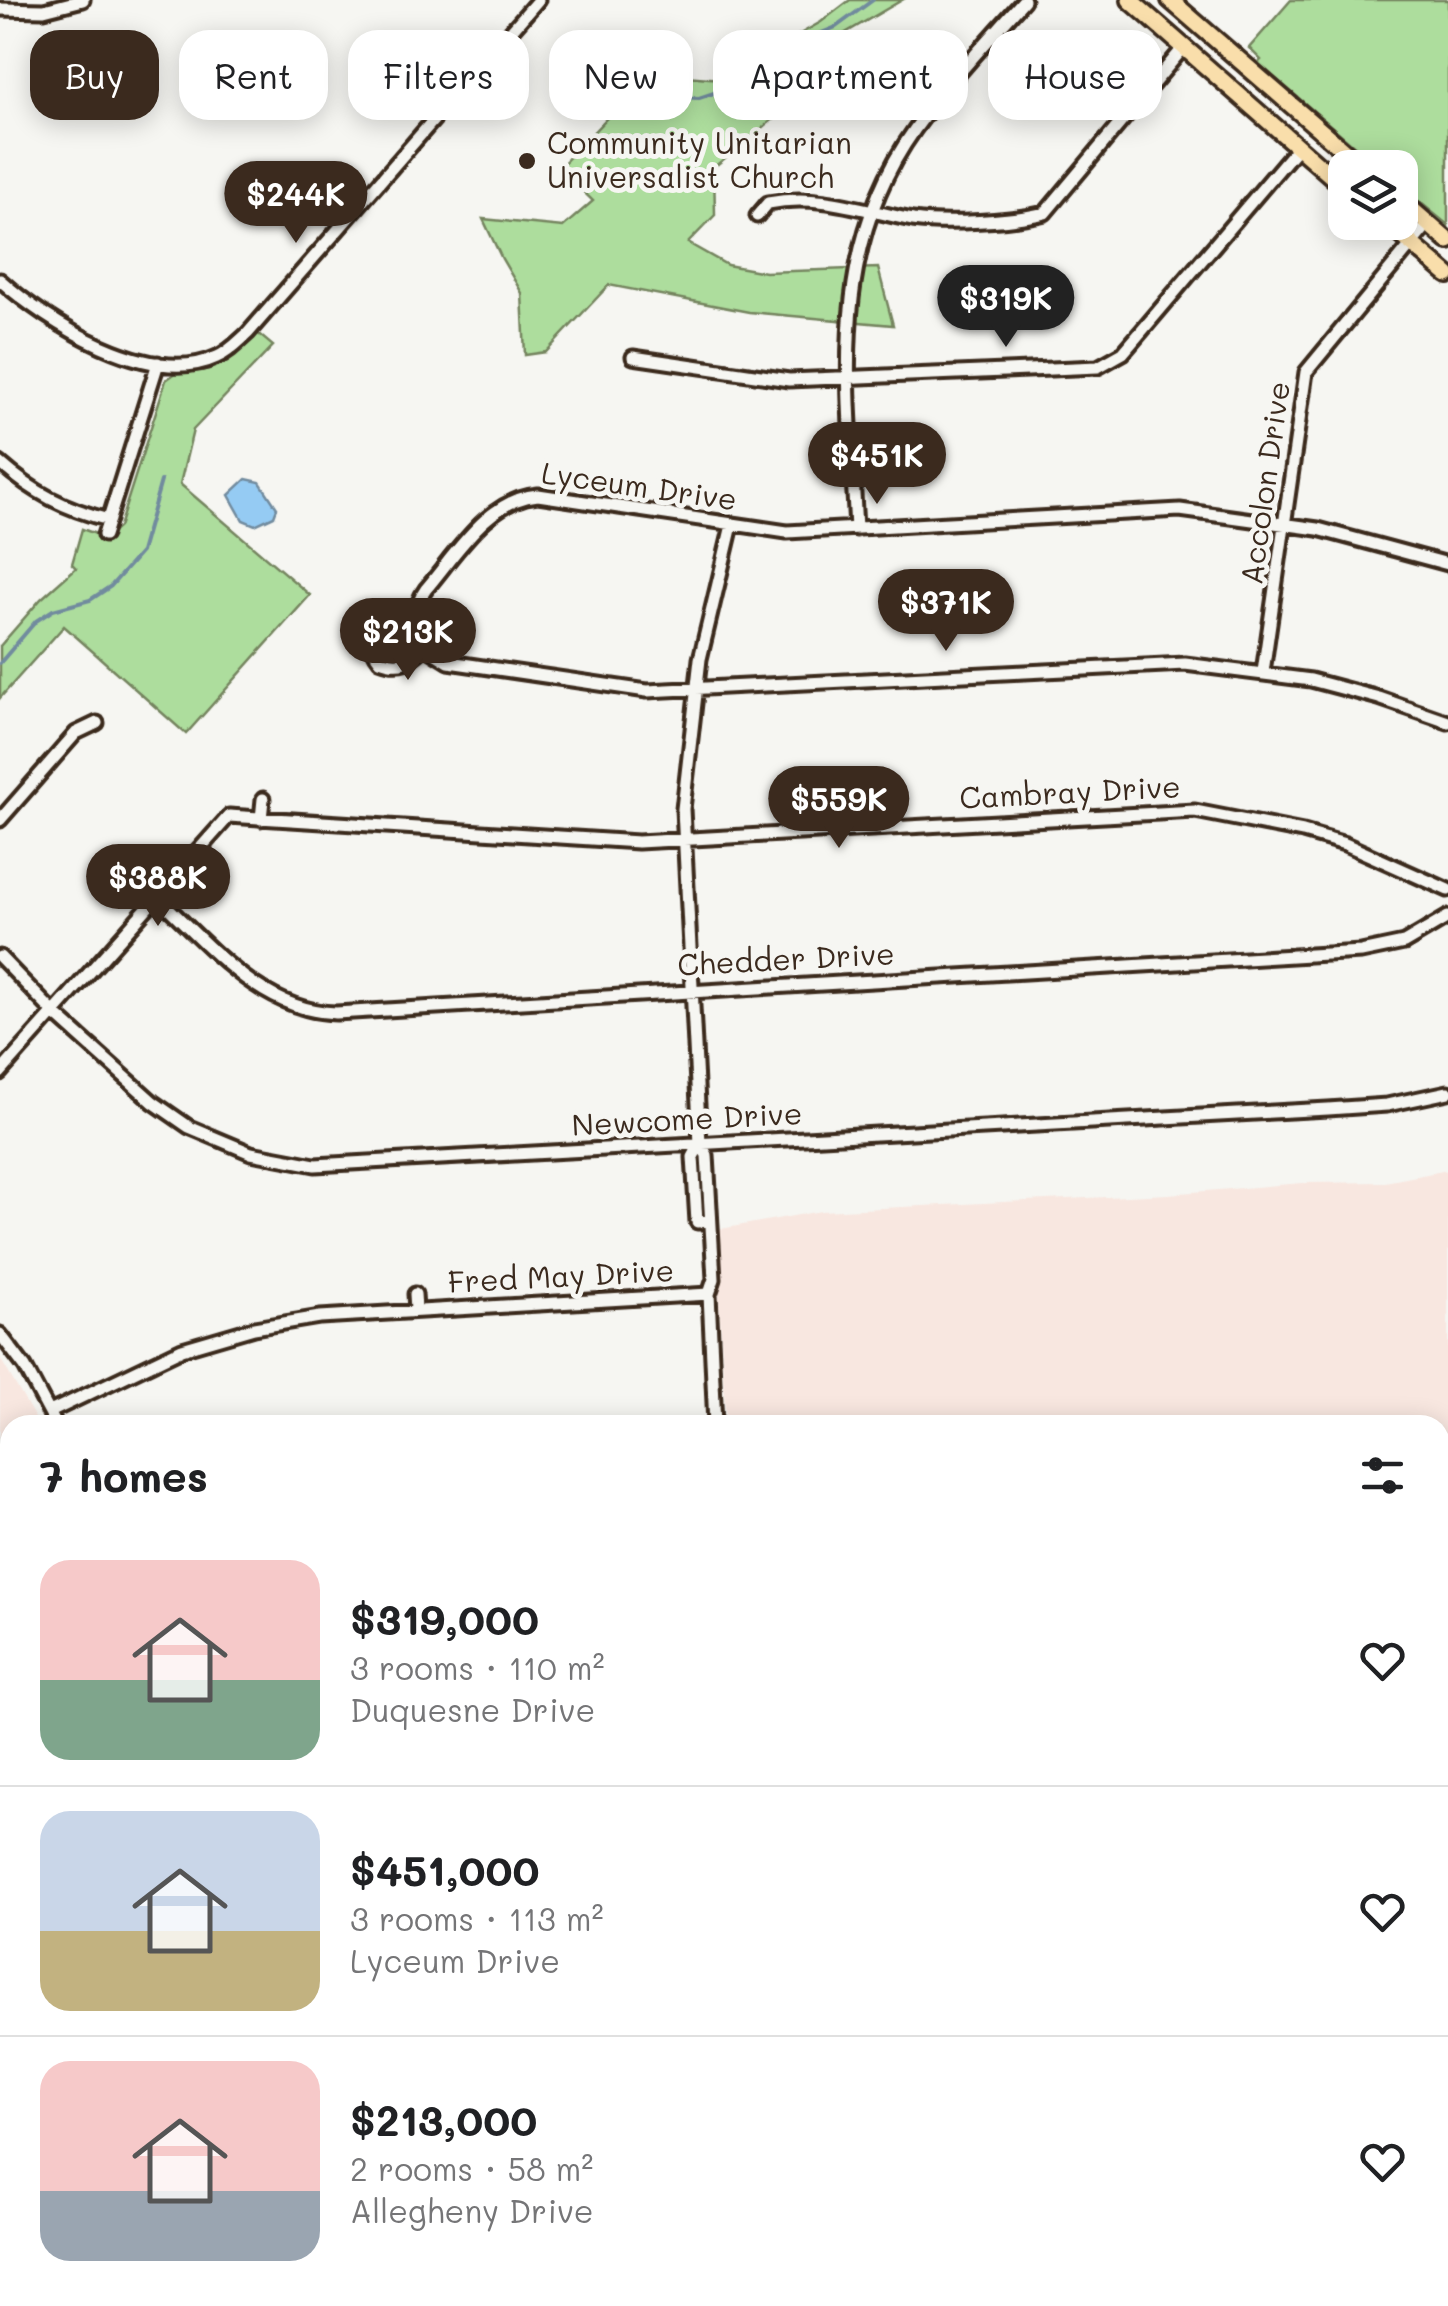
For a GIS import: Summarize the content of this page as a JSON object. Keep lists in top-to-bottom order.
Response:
{
  "streets": {
    "street": [
      "Accolon Drive",
      "Lyceum Drive",
      "Cambray Drive",
      "Chedder Drive",
      "Newcome Drive",
      "Fred May Drive"
    ]
  },
  "crossings": [
    ["Accolon Drive", "Lyceum Drive"],
    ["Cambray Drive", "Chedder Drive"],
    ["Cambray Drive", "Newcome Drive"]
  ],
  "places": ["Community Unitarian Universalist Church"],
  "page": {
    "chip": [
      "Buy",
      "Rent",
      "Filters",
      "New",
      "Apartment",
      "House"
    ],
    "price": [
      "$244K",
      "$319K",
      "$451K",
      "$371K",
      "$213K",
      "$559K",
      "$388K"
    ],
    "heading": "7 homes",
    "list": [
      {
        "name": "$319,000",
        "note": "3 rooms · 110 m² · Duquesne Drive"
      },
      {
        "name": "$451,000",
        "note": "3 rooms · 113 m² · Lyceum Drive"
      },
      {
        "name": "$213,000",
        "note": "2 rooms · 58 m² · Allegheny Drive"
      }
    ]
  }
}
